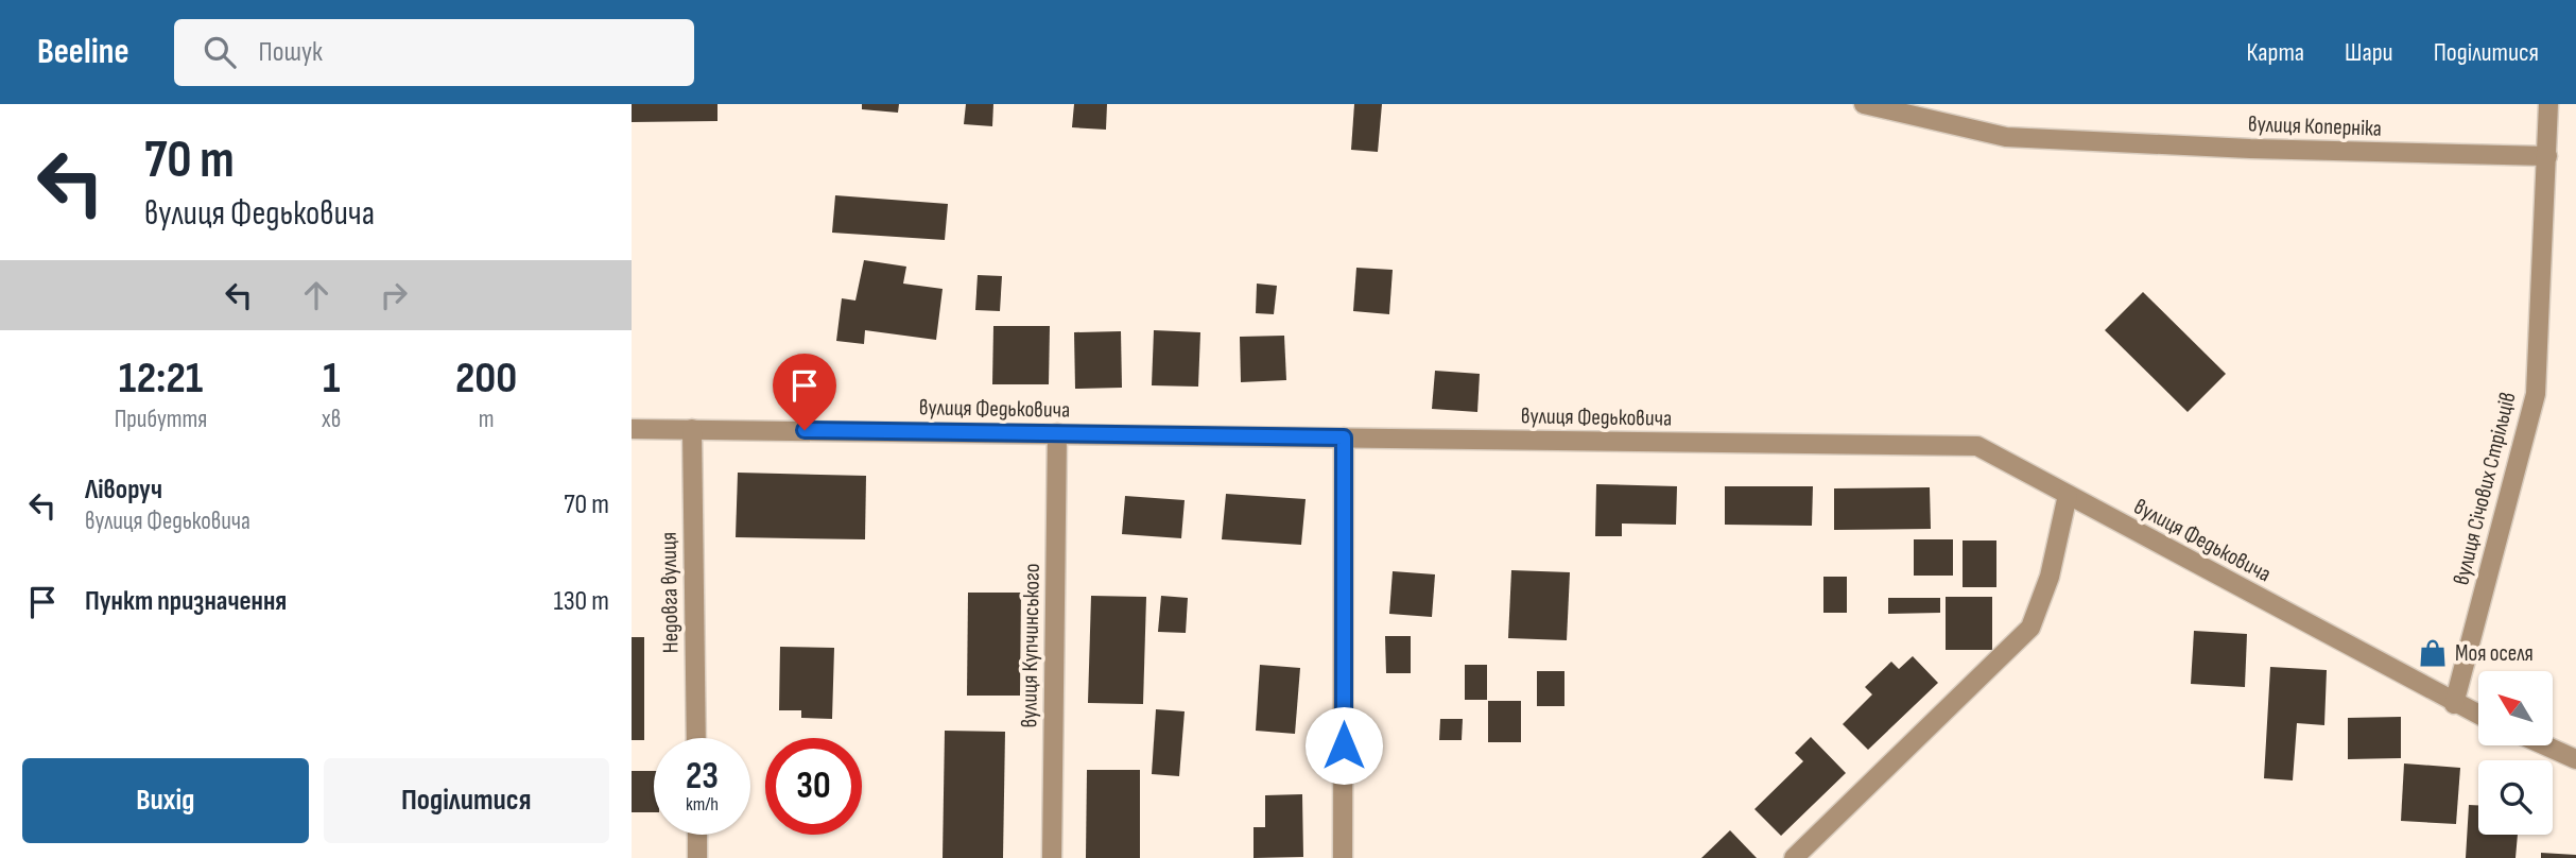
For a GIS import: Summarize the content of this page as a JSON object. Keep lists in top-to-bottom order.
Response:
{
  "streets": {
    "street": [
      "вулиця Коперніка",
      "вулиця Федьковича",
      "вулиця Січових Стрільців",
      "Недовга вулиця",
      "вулиця Купчинського"
    ]
  },
  "crossings": [
    ["вулиця Коперніка", "вулиця Січових Стрільців"],
    ["вулиця Федьковича", "вулиця Січових Стрільців"],
    ["вулиця Федьковича", "Недовга вулиця"],
    ["вулиця Федьковича", "вулиця Купчинського"]
  ],
  "places": {
    "shop": ["Моя оселя"]
  },
  "north": "top left",
  "page": {
    "header": "Beeline",
    "search": "Пошук",
    "nav": ["Карта", "Шари", "Поділитися"],
    "turn": ["70 m", "вулиця Федьковича"],
    "eta": [
      "12:21",
      "Прибуття",
      "1",
      "хв",
      "200",
      "m"
    ],
    "list": [
      {
        "name": "Ліворуч",
        "note": "вулиця Федьковича",
        "value": "70 m"
      },
      {
        "name": "Пункт призначення",
        "value": "130 m"
      }
    ],
    "speed": "23 km/h",
    "limit": "30",
    "buttons": ["Вихід", "Поділитися"]
  }
}
